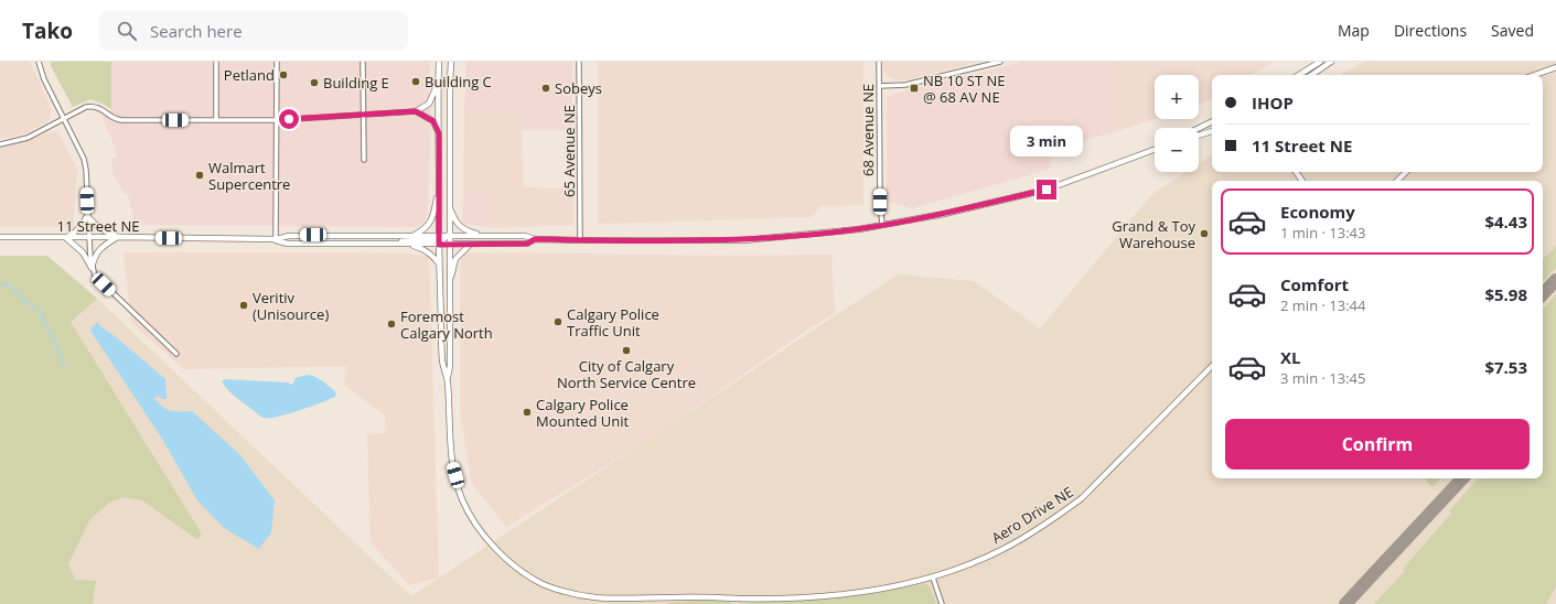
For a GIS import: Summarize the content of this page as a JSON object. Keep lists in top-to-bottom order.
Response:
{
  "streets": {
    "street": [
      "68 Avenue NE",
      "65 Avenue NE",
      "11 Street NE",
      "Aero Drive NE"
    ]
  },
  "crossings": [
    ["68 Avenue NE", "11 Street NE"],
    ["65 Avenue NE", "11 Street NE"]
  ],
  "places": {
    "other": [
      "Petland",
      "Building C",
      "Building E",
      "Sobeys",
      "Walmart Supercentre",
      "Grand & Toy Warehouse",
      "Veritiv (Unisource)",
      "Calgary Police Traffic Unit",
      "Foremost Calgary North",
      "City of Calgary North Service Centre",
      "Calgary Police Mounted Unit"
    ],
    "transit": ["NB 10 ST NE @ 68 AV NE"]
  },
  "page": {
    "header": "Tako",
    "search": "Search here",
    "nav": ["Map", "Directions", "Saved"],
    "map_buttons": ["+", "−"],
    "banner": ["IHOP", "11 Street NE"],
    "bubble": "3 min",
    "list": [
      {
        "name": "Economy",
        "note": "1 min · 13:43",
        "value": "$4.43"
      },
      {
        "name": "Comfort",
        "note": "2 min · 13:44",
        "value": "$5.98"
      },
      {
        "name": "XL",
        "note": "3 min · 13:45",
        "value": "$7.53"
      }
    ],
    "buttons": "Confirm"
  }
}
